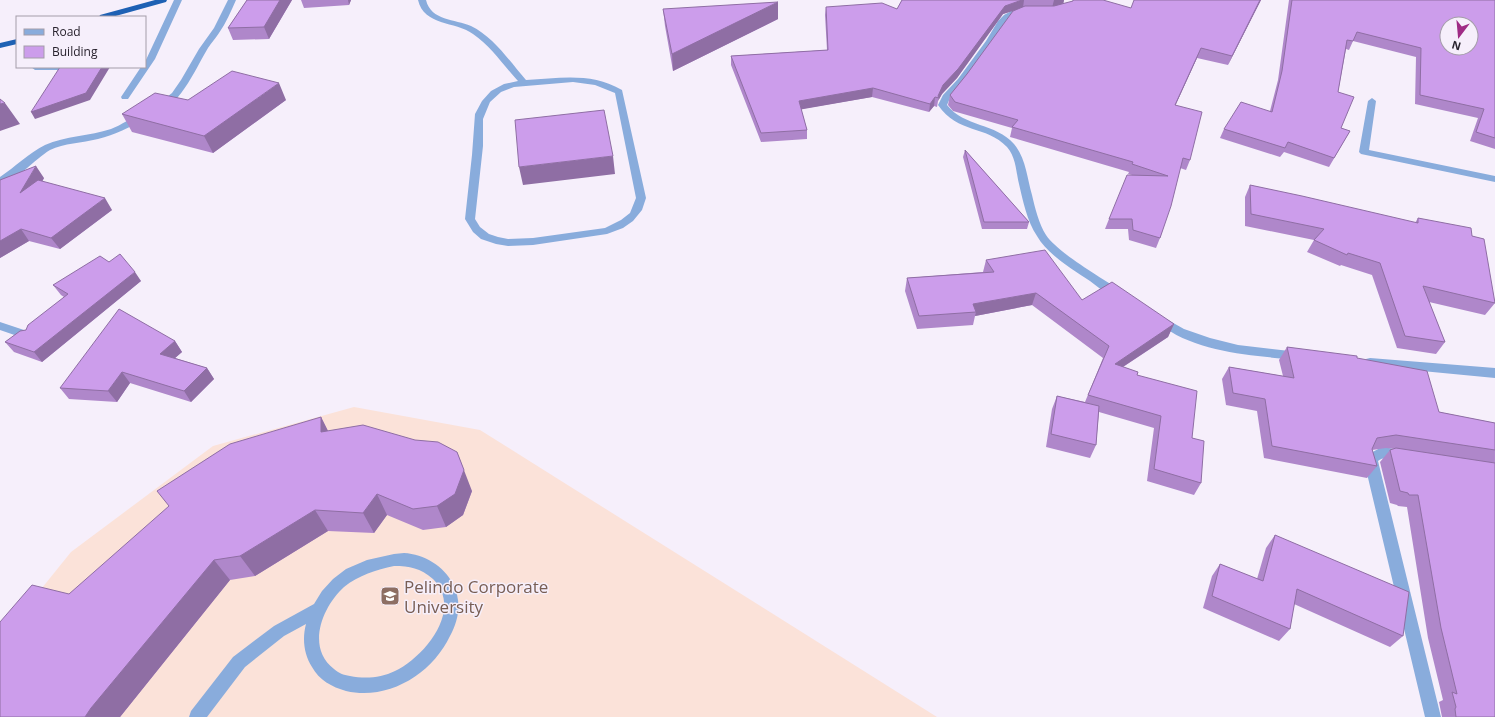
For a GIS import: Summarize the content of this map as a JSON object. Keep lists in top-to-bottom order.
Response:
{
  "places": {
    "school or university": ["Pelindo Corporate University"]
  },
  "legend": ["Road", "Building"],
  "north": "bottom"
}
